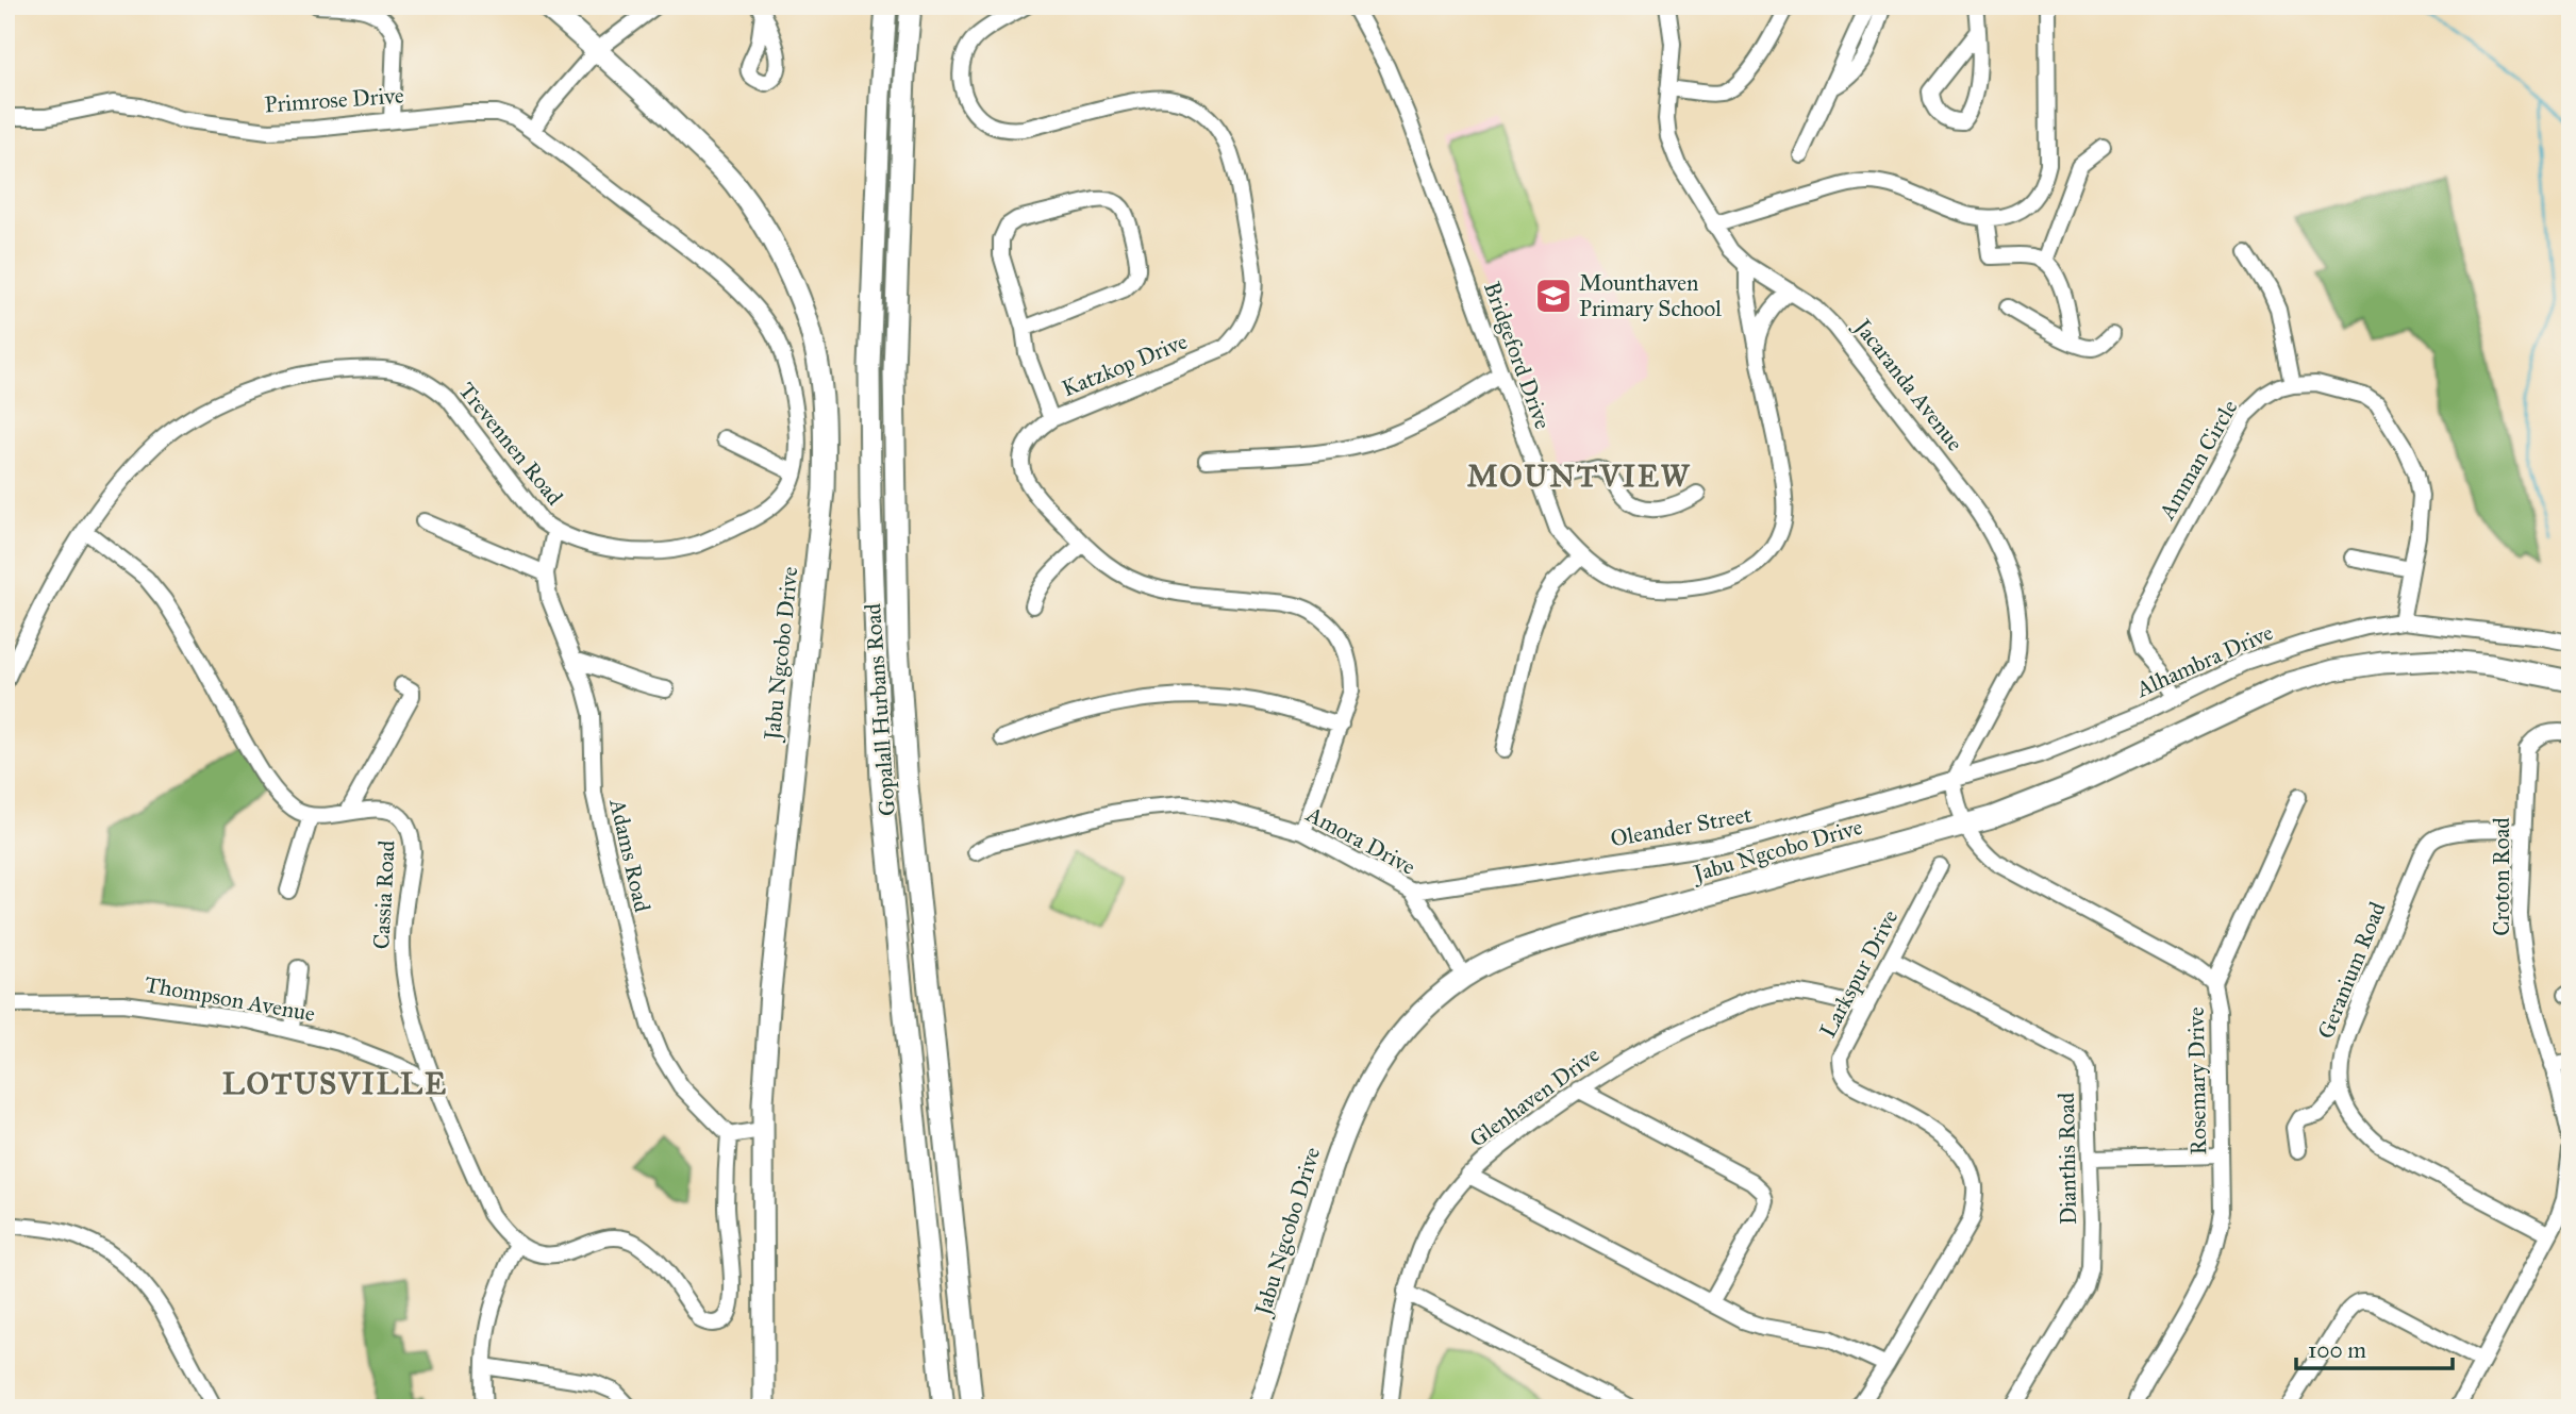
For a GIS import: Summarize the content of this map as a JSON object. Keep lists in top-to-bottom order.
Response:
{
  "streets": {
    "main road": ["Jabu Ngcobo Drive", "Gopalall Hurbans Road"],
    "street": [
      "Primrose Drive",
      "Bridgeford Drive",
      "Katzkop Drive",
      "Jacaranda Avenue",
      "Trevennen Road",
      "Amman Circle",
      "Alhambra Drive",
      "Oleander Street",
      "Amora Drive",
      "Adams Road",
      "Croton Road",
      "Cassia Road",
      "Geranium Road",
      "Larkspur Drive",
      "Thompson Avenue",
      "Rosemary Drive",
      "Glenhaven Drive",
      "Dianthis Road"
    ]
  },
  "crossings": [
    ["Primrose Drive", "Trevennen Road"],
    ["Bridgeford Drive", "Jacaranda Avenue"],
    ["Katzkop Drive", "Amora Drive"],
    ["Jacaranda Avenue", "Alhambra Drive"],
    ["Jacaranda Avenue", "Oleander Street"],
    ["Trevennen Road", "Adams Road"],
    ["Amman Circle", "Alhambra Drive"],
    ["Jabu Ngcobo Drive", "Amora Drive"],
    ["Jabu Ngcobo Drive", "Rosemary Drive"],
    ["Alhambra Drive", "Oleander Street"],
    ["Oleander Street", "Amora Drive"],
    ["Adams Road", "Cassia Road"],
    ["Croton Road", "Geranium Road"],
    ["Cassia Road", "Thompson Avenue"],
    ["Larkspur Drive", "Glenhaven Drive"],
    ["Larkspur Drive", "Dianthis Road"]
  ],
  "districts": ["MOUNTVIEW", "LOTUSVILLE"],
  "places": {
    "school or university": ["Mounthaven Primary School"]
  },
  "scale_bar": "100 m"
}
